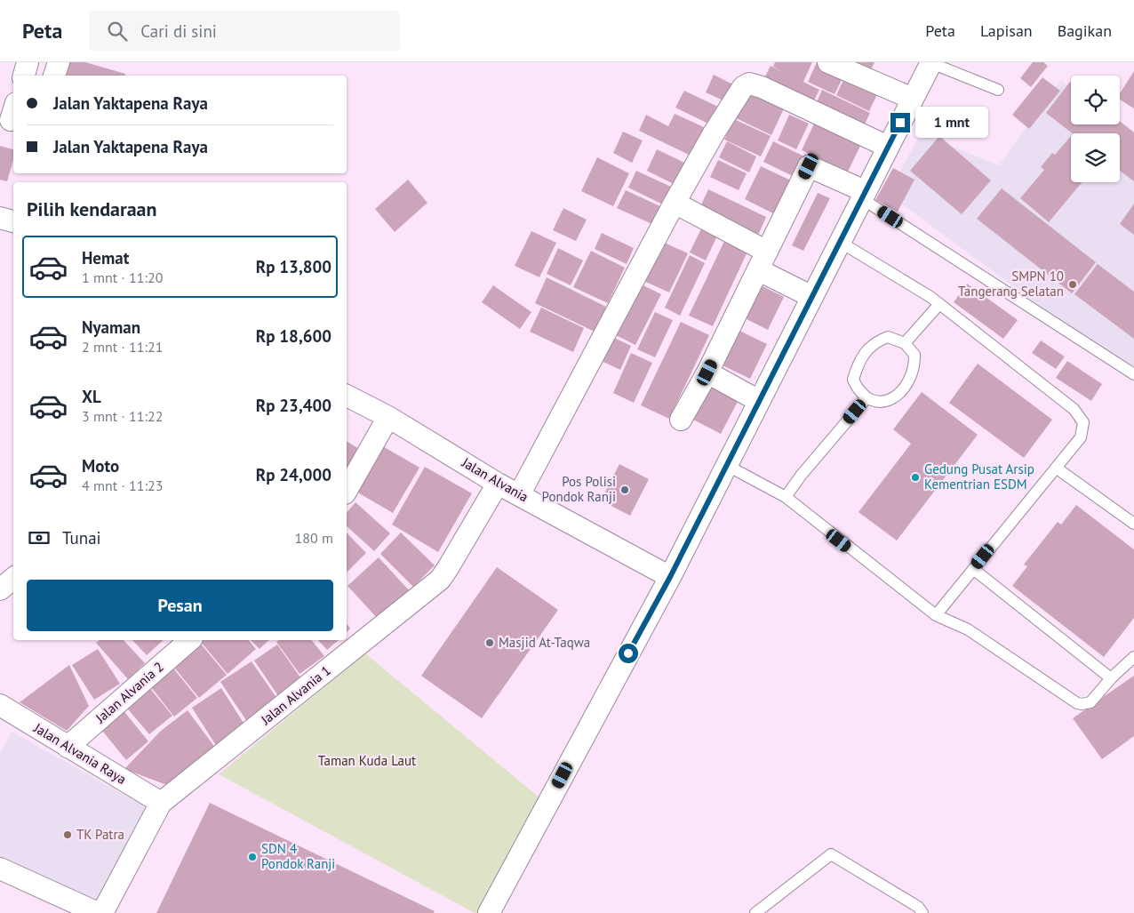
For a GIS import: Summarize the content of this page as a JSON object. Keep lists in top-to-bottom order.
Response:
{
  "streets": {
    "street": [
      "Jalan Alvania",
      "Jalan Alvania 2",
      "Jalan Alvania 1",
      "Jalan Alvania Raya"
    ]
  },
  "crossings": [
    ["Jalan Alvania", "Jalan Alvania 1"],
    ["Jalan Alvania 2", "Jalan Alvania Raya"],
    ["Jalan Alvania 1", "Jalan Alvania Raya"]
  ],
  "parks": ["Taman Kuda Laut"],
  "places": [
    "SMPN 10 Tangerang Selatan",
    "Gedung Pusat Arsip Kementrian ESDM",
    "Pos Polisi Pondok Ranji",
    "Masjid At-Taqwa",
    "TK Patra",
    "SDN 4 Pondok Ranji"
  ],
  "page": {
    "header": "Peta",
    "search": "Cari di sini",
    "nav": ["Peta", "Lapisan", "Bagikan"],
    "banner": ["Jalan Yaktapena Raya", "Jalan Yaktapena Raya"],
    "bubble": "1 mnt",
    "heading": "Pilih kendaraan",
    "list": [
      {
        "name": "Hemat",
        "note": "1 mnt · 11:20",
        "value": "Rp 13,800"
      },
      {
        "name": "Nyaman",
        "note": "2 mnt · 11:21",
        "value": "Rp 18,600"
      },
      {
        "name": "XL",
        "note": "3 mnt · 11:22",
        "value": "Rp 23,400"
      },
      {
        "name": "Moto",
        "note": "4 mnt · 11:23",
        "value": "Rp 24,000"
      }
    ],
    "pay": ["Tunai", "180 m"],
    "buttons": "Pesan"
  }
}
